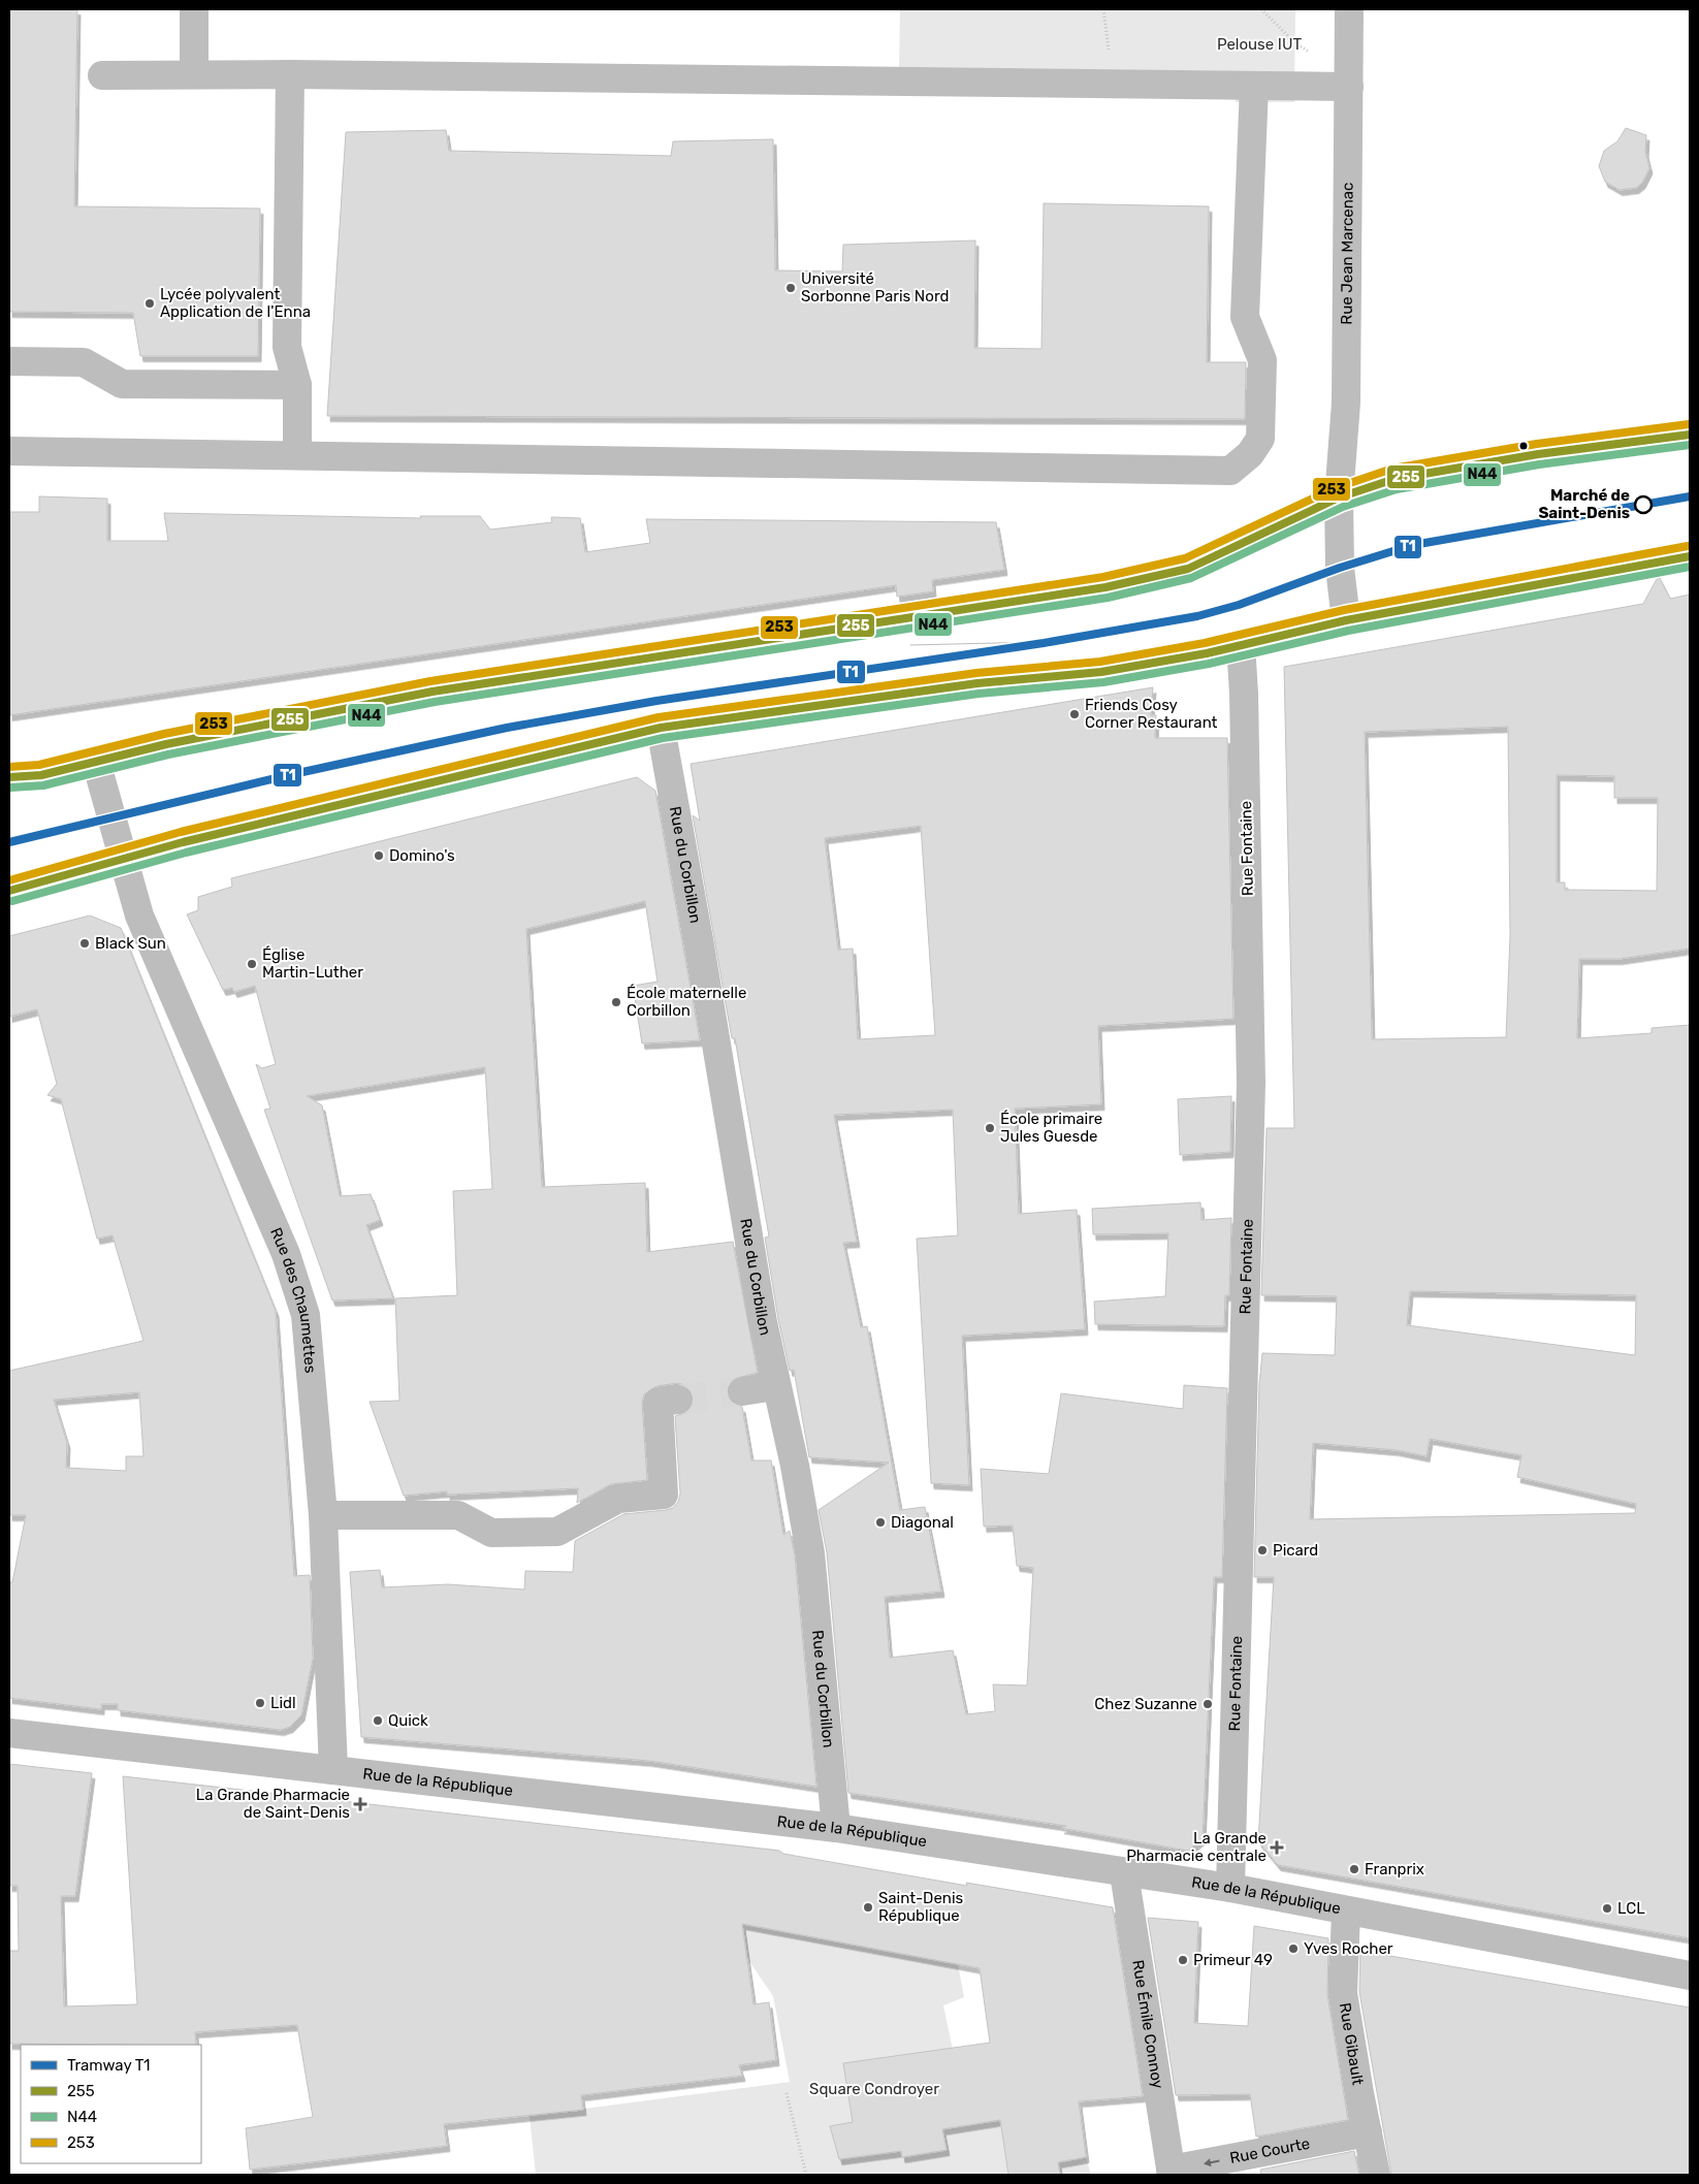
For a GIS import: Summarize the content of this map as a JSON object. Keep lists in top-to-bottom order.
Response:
{
  "streets": {
    "street": [
      "Rue Jean Marcenac",
      "Rue Fontaine",
      "Rue du Corbillon",
      "Rue des Chaumettes",
      "Rue de la République",
      "Rue Émile Connoy",
      "Rue Gibault",
      "Rue Courte"
    ]
  },
  "crossings": [
    ["Rue Fontaine", "Rue de la République"],
    ["Rue du Corbillon", "Rue de la République"],
    ["Rue des Chaumettes", "Rue de la République"],
    ["Rue de la République", "Rue Émile Connoy"],
    ["Rue de la République", "Rue Gibault"],
    ["Rue Émile Connoy", "Rue Courte"],
    ["Rue Gibault", "Rue Courte"]
  ],
  "one_way": ["Rue Courte"],
  "parks": ["Pelouse IUT", "Square Condroyer"],
  "places": {
    "other": [
      "Université Sorbonne Paris Nord",
      "Lycée polyvalent Application de l'Enna",
      "Marché de Saint-Denis",
      "Friends Cosy Corner Restaurant",
      "Domino's",
      "Black Sun",
      "Église Martin-Luther",
      "École maternelle Corbillon",
      "École primaire Jules Guesde",
      "Diagonal",
      "Picard",
      "Lidl",
      "Chez Suzanne",
      "Quick",
      "Franprix",
      "Saint-Denis République",
      "LCL",
      "Yves Rocher",
      "Primeur 49"
    ],
    "health": ["La Grande Pharmacie de Saint-Denis", "La Grande Pharmacie centrale"]
  },
  "lines": [
    "transit line 253",
    "transit line 255",
    "transit line N44",
    "tram line T1"
  ],
  "legend": [
    "Tramway T1",
    "255",
    "N44",
    "253"
  ]
}
